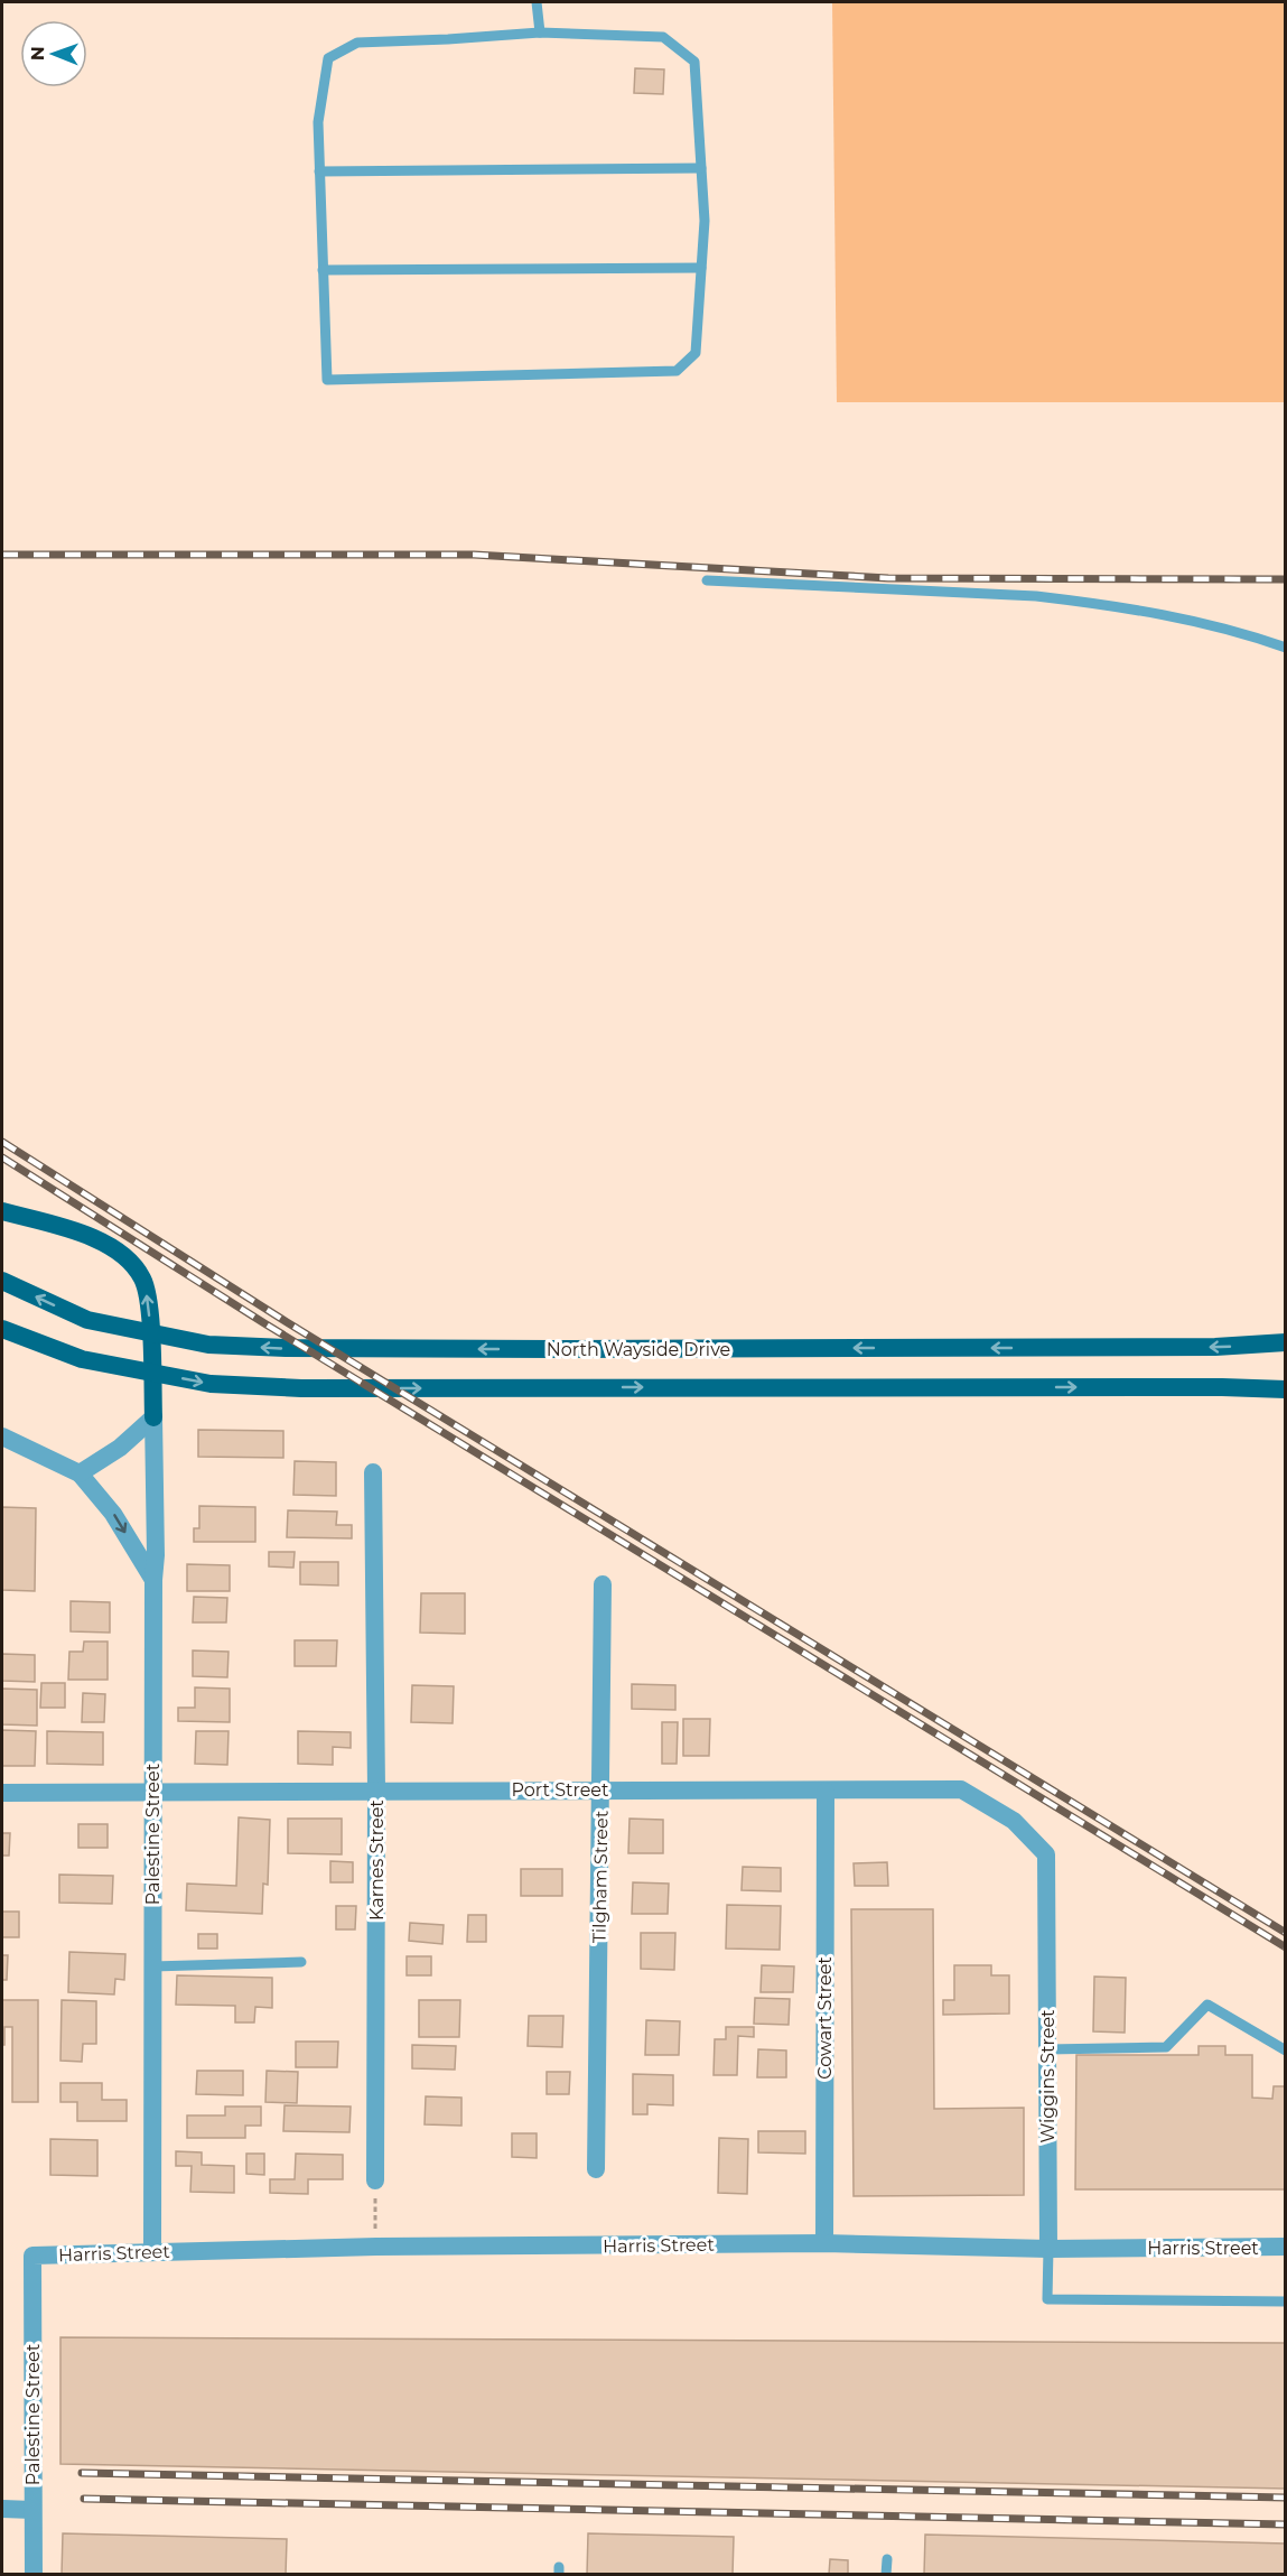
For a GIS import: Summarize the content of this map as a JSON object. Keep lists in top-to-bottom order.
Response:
{
  "streets": {
    "main road": ["North Wayside Drive"],
    "street": [
      "Port Street",
      "Palestine Street",
      "Karnes Street",
      "Tilgham Street",
      "Cowart Street",
      "Wiggins Street",
      "Harris Street"
    ]
  },
  "crossings": [
    ["Port Street", "Palestine Street"],
    ["Port Street", "Karnes Street"],
    ["Port Street", "Tilgham Street"],
    ["Port Street", "Cowart Street"],
    ["Port Street", "Wiggins Street"],
    ["Palestine Street", "Harris Street"],
    ["Cowart Street", "Harris Street"],
    ["Wiggins Street", "Harris Street"]
  ],
  "north": "left"
}
